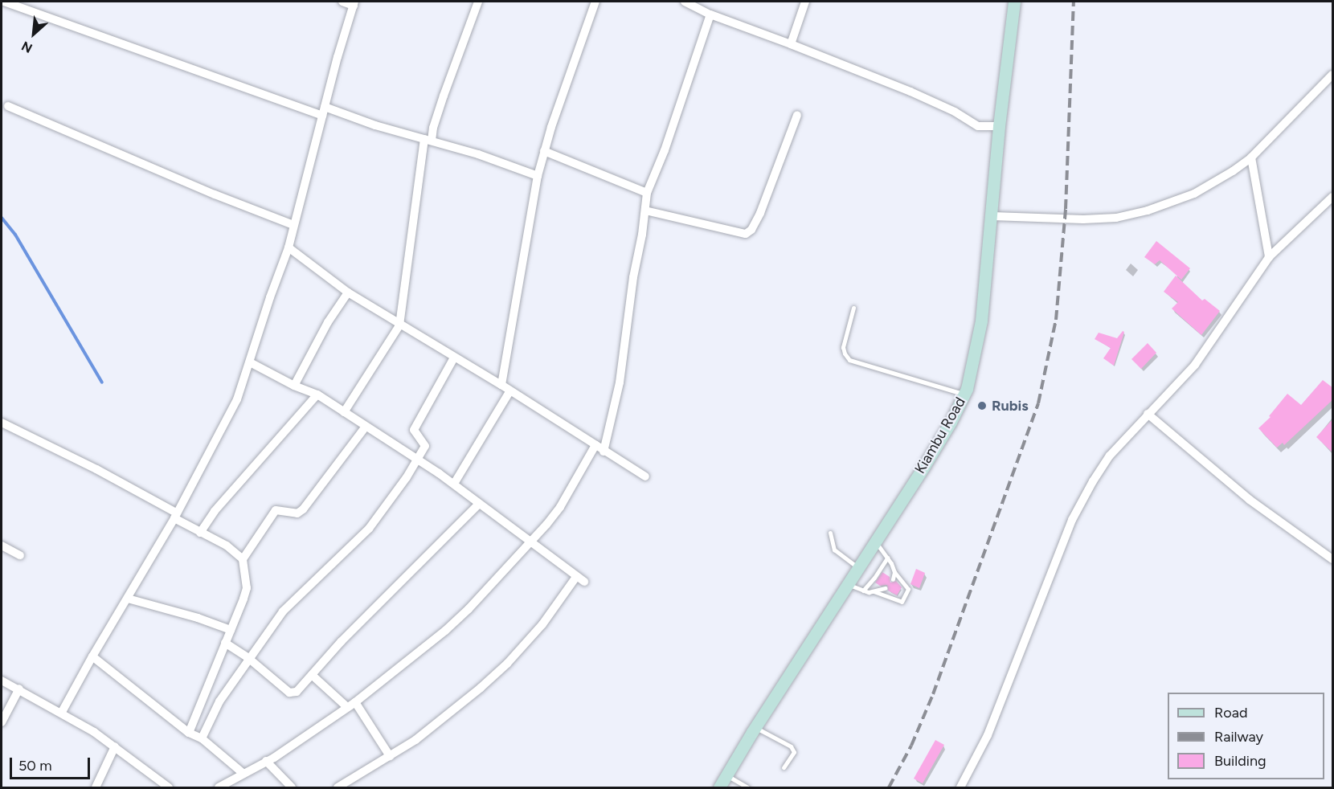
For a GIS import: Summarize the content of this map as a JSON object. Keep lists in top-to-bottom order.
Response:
{
  "streets": {
    "main road": ["Kiambu Road"]
  },
  "places": ["Rubis"],
  "legend": ["Road", "Railway", "Building"],
  "scale_bar": "50 m",
  "north": "bottom left"
}
